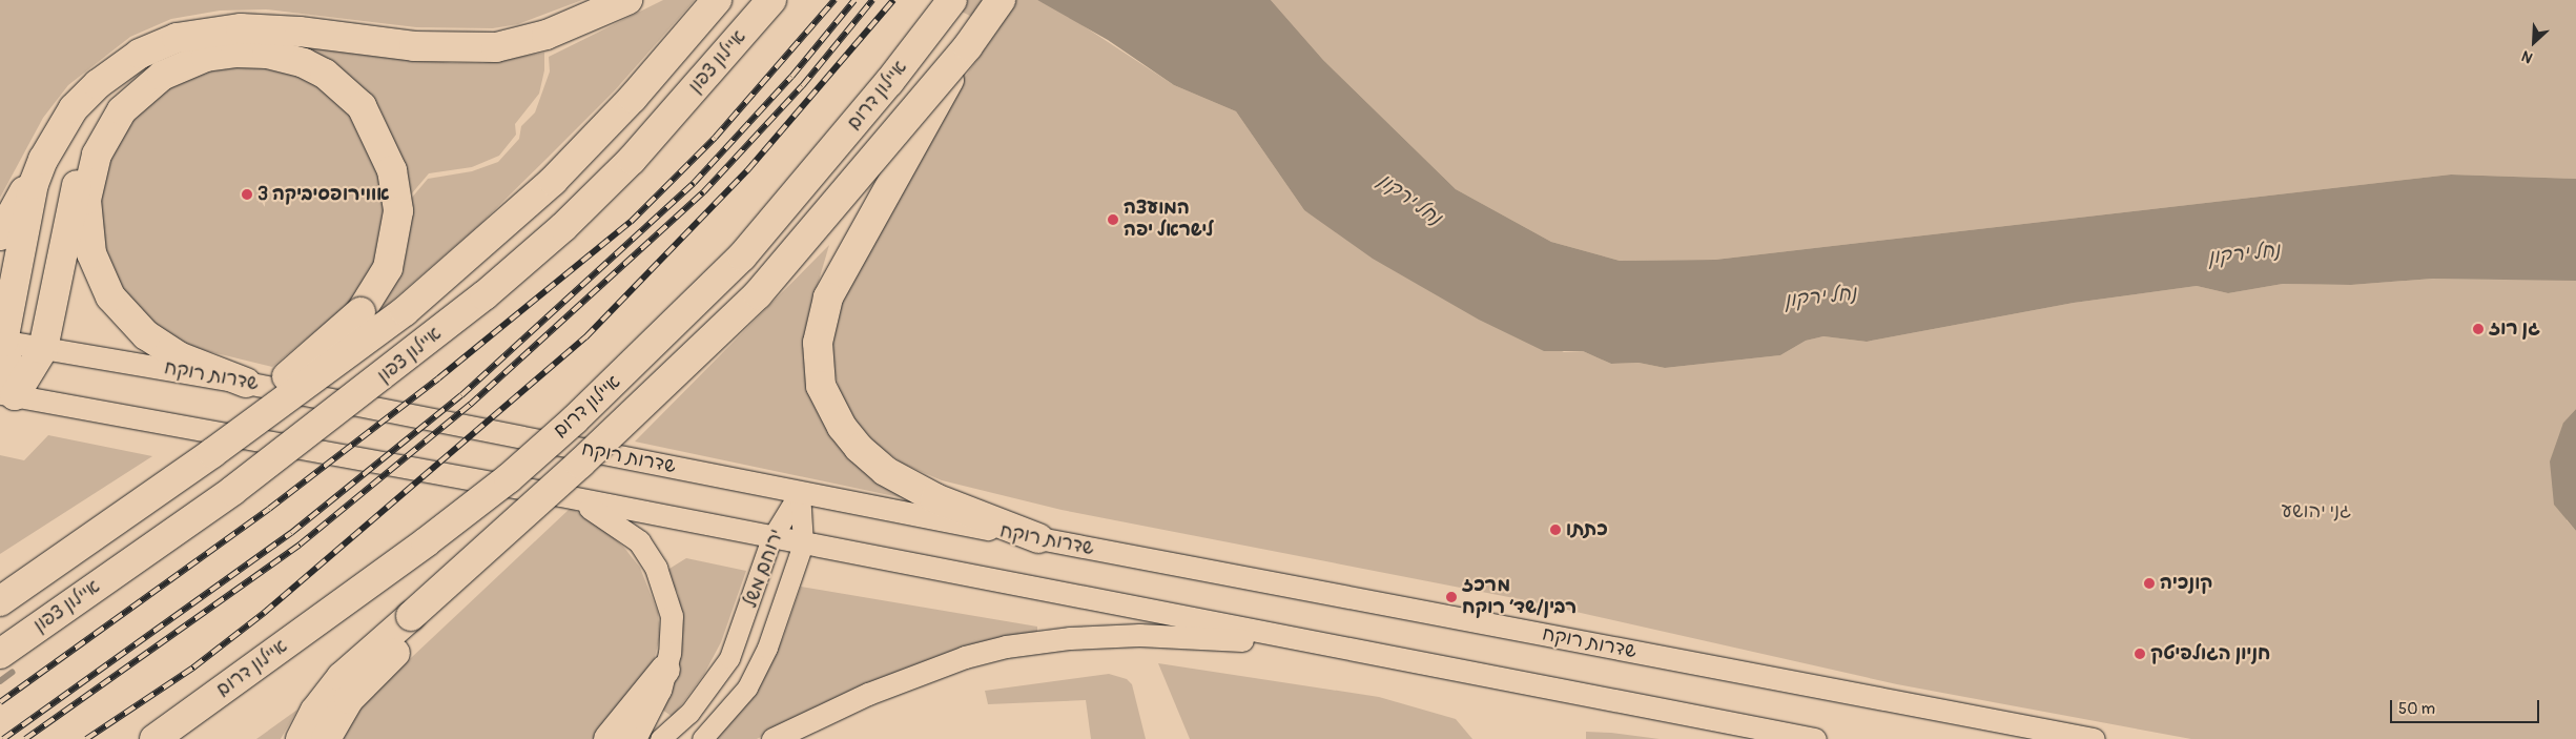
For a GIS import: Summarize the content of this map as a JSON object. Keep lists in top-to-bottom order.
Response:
{
  "streets": {
    "highway": ["איילון צפון", "איילון דרום"],
    "main road": ["שדרות רוקח"],
    "street": ["ירוחם משל"]
  },
  "crossings": [
    ["שדרות רוקח", "ירוחם משל"]
  ],
  "water": ["נחל ירקון"],
  "parks": ["גני יהושע"],
  "places": [
    "אווירופסיביקה 3",
    "המועצה לישראל יפה",
    "גן רוז",
    "כתתו",
    "קונכיה",
    "מרכז רבין/שד׳ רוקח",
    "חניון הגולפיטק"
  ],
  "scale_bar": "50 m",
  "north": "bottom left"
}
